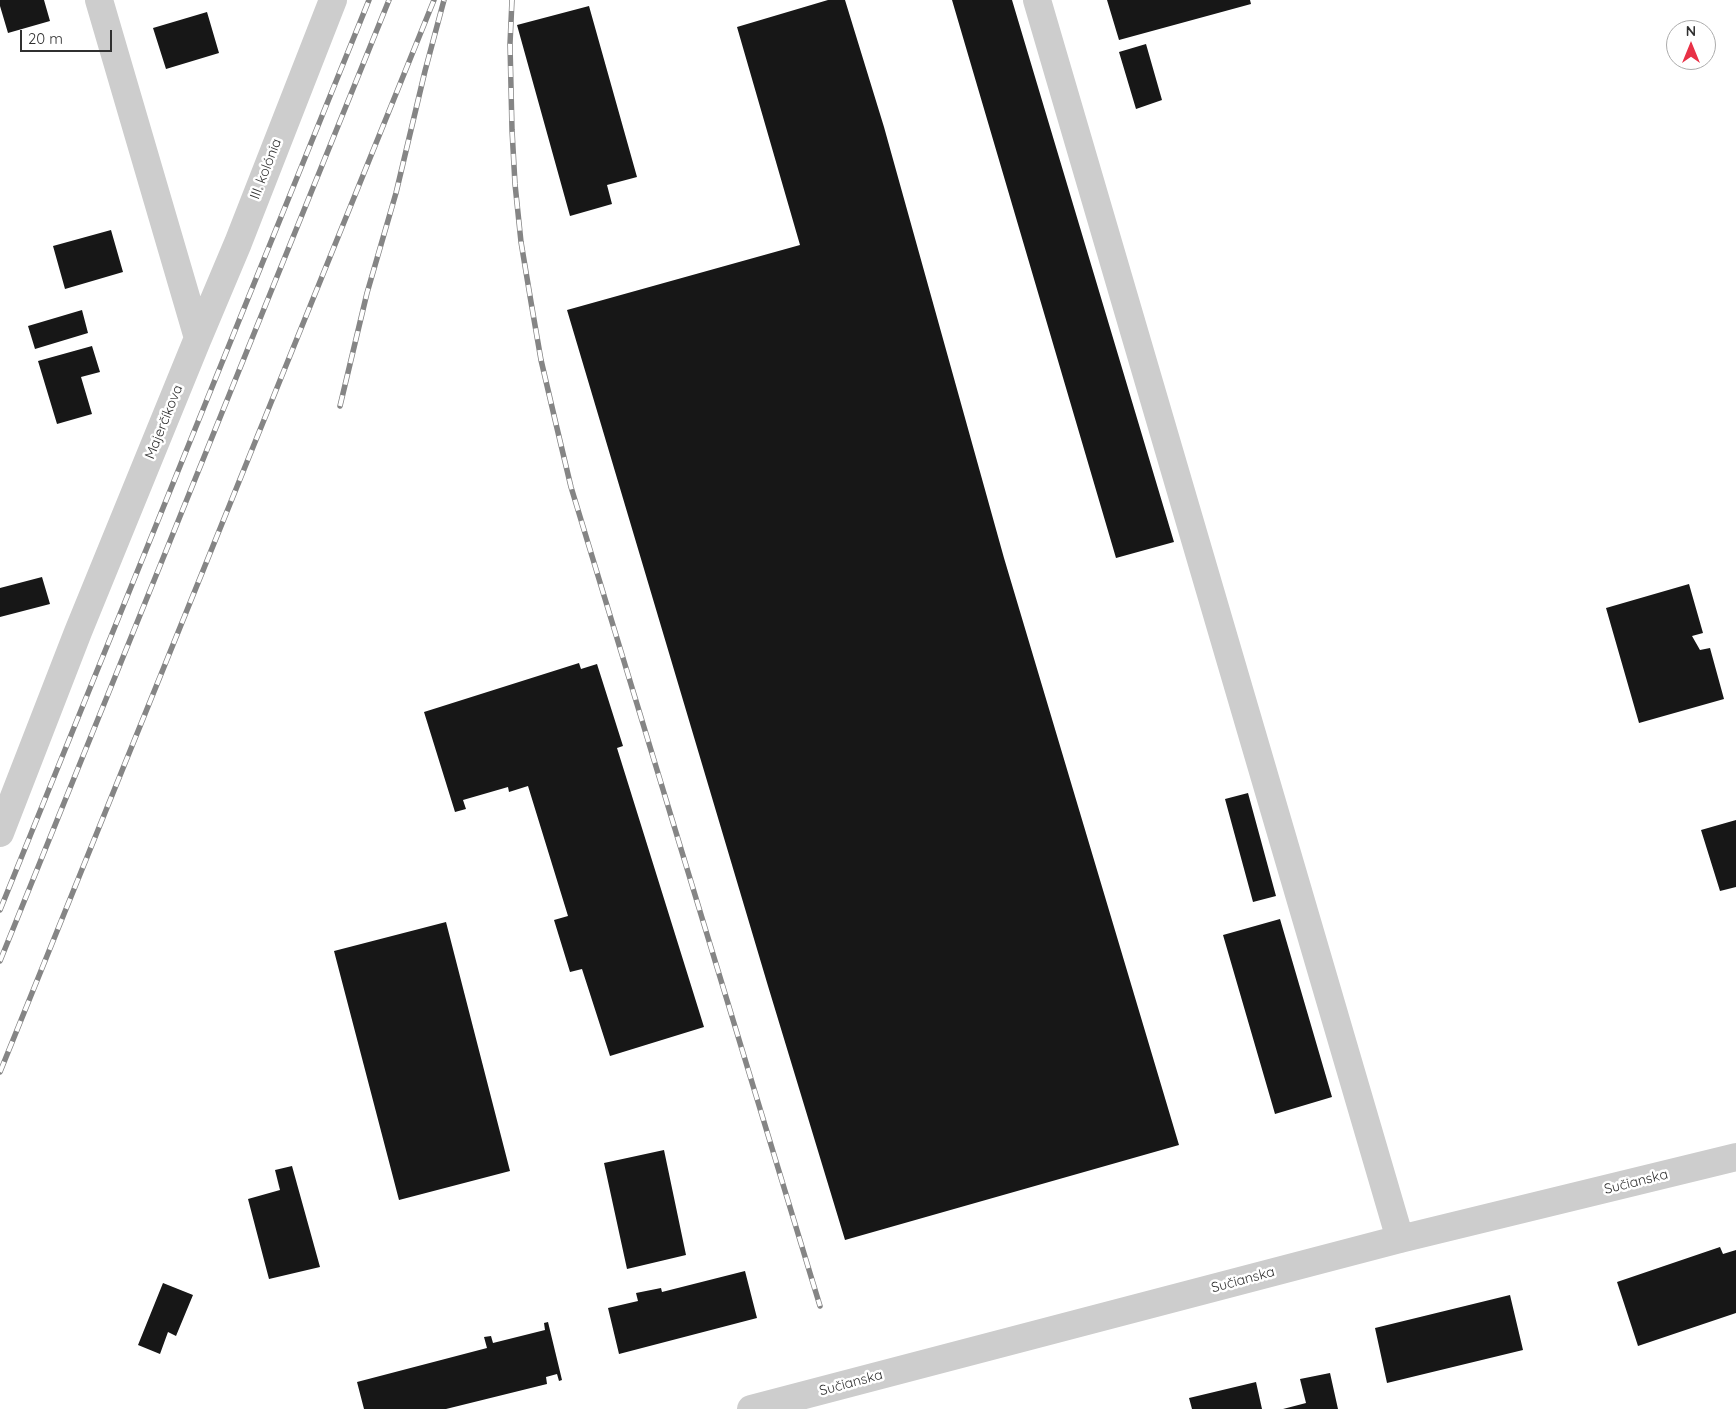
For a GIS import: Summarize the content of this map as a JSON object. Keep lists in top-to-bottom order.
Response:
{
  "streets": {
    "street": ["III. kolónia", "Majerčíkova", "Sučianska"]
  },
  "crossings": [
    ["III. kolónia", "Majerčíkova"]
  ],
  "scale_bar": "20 m",
  "north": "top"
}
